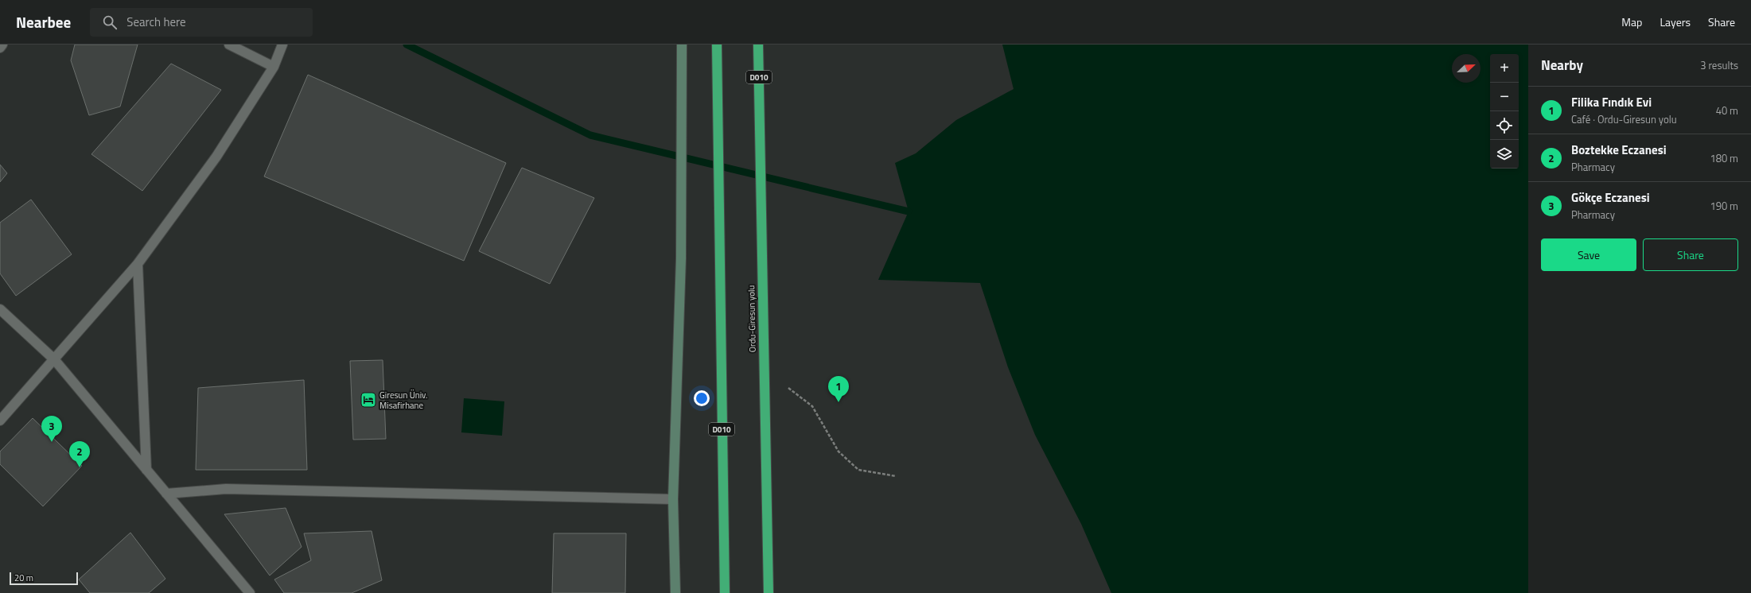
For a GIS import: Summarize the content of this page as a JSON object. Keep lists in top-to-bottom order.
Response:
{
  "streets": {
    "highway": ["D010", "Ordu-Giresun yolu"]
  },
  "places": {
    "hotel": ["Giresun Üniv. Misafirhane"]
  },
  "scale_bar": "20 m",
  "north": "top right",
  "page": {
    "header": "Nearbee",
    "search": "Search here",
    "nav": ["Map", "Layers", "Share"],
    "heading": ["Nearby", "3 results"],
    "map_buttons": ["+", "−"],
    "list": [
      {
        "mark": "1",
        "name": "Filika Fındık Evi",
        "note": "Café · Ordu-Giresun yolu",
        "value": "40 m"
      },
      {
        "mark": "2",
        "name": "Boztekke Eczanesi",
        "note": "Pharmacy",
        "value": "180 m"
      },
      {
        "mark": "3",
        "name": "Gökçe Eczanesi",
        "note": "Pharmacy",
        "value": "190 m"
      }
    ],
    "buttons": ["Save", "Share"],
    "pins": ["1", "3", "2"],
    "scale": "20 m"
  }
}
